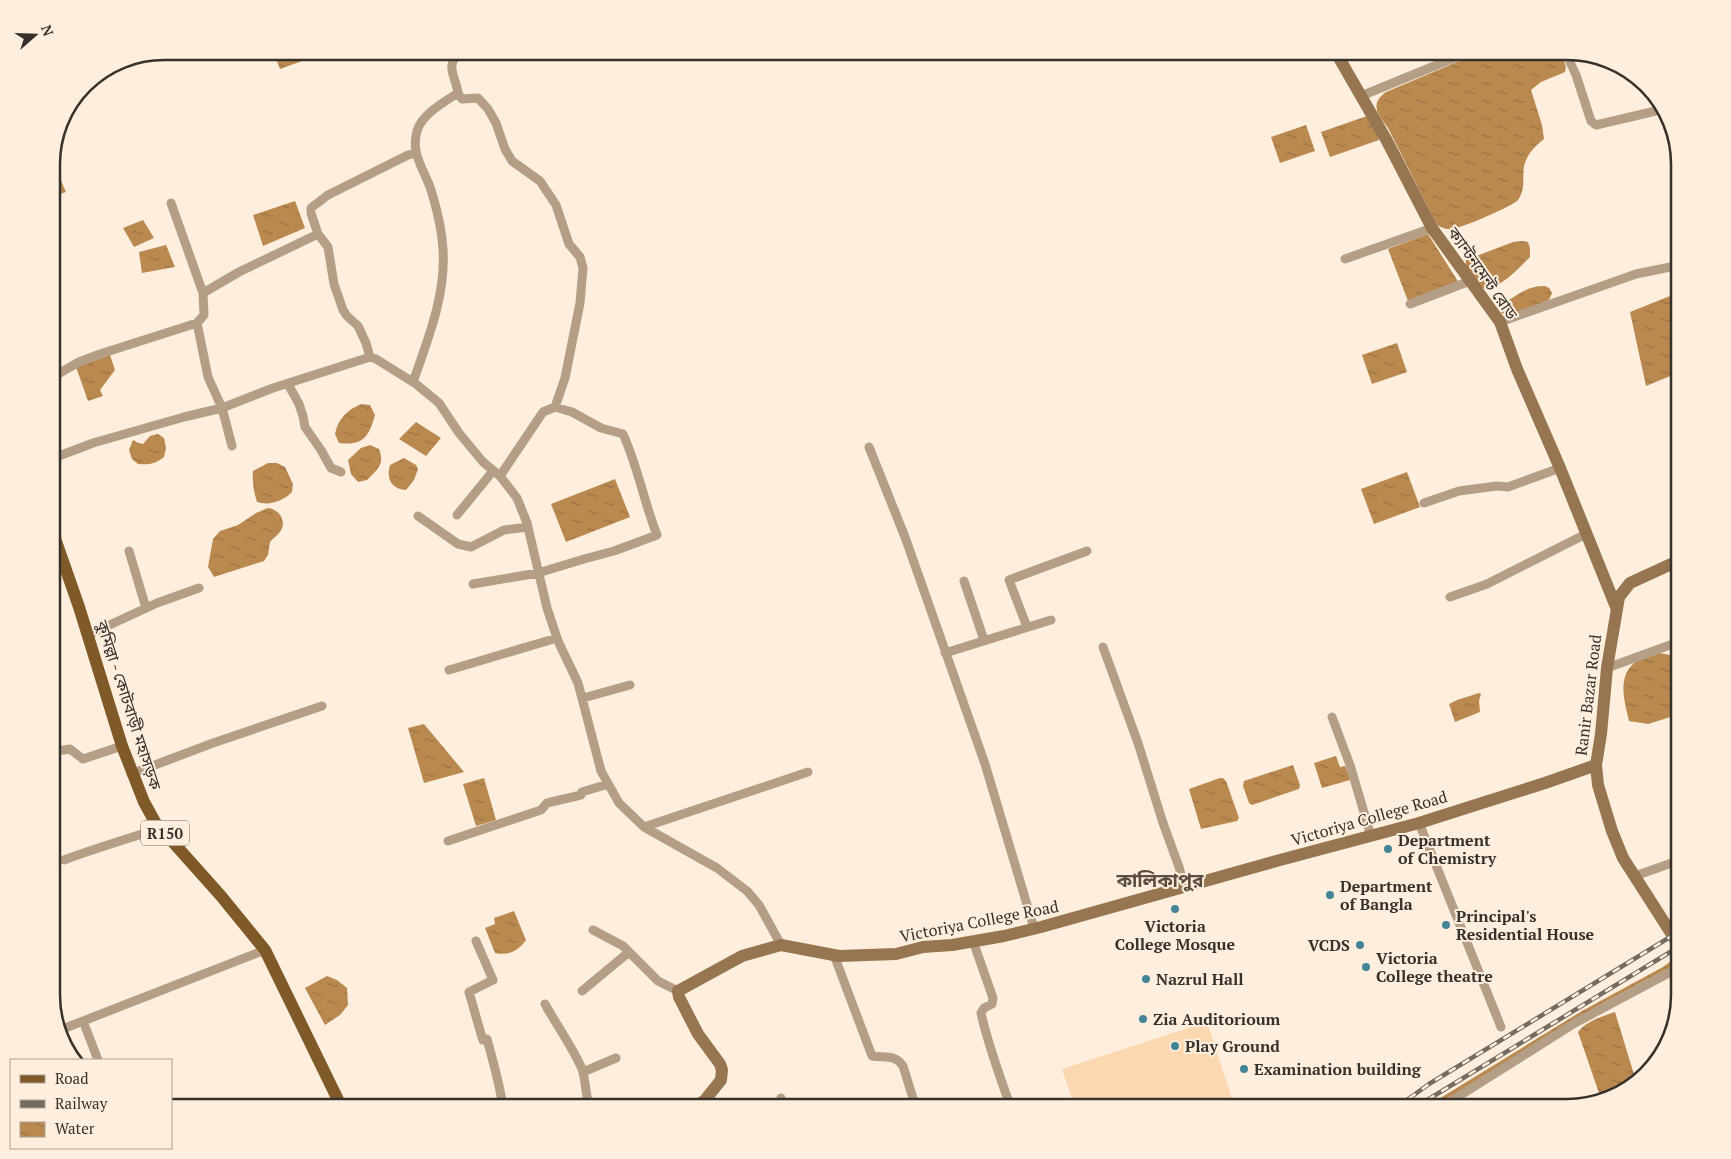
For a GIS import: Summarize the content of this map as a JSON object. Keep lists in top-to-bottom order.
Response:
{
  "streets": {
    "main road": ["কুমিল্লা - কোটবাড়ী মহাসড়ক", "R150"],
    "street": ["ক্যান্টনমেন্ট রোড", "Ranir Bazar Road", "Victoriya College Road"]
  },
  "crossings": [
    ["ক্যান্টনমেন্ট রোড", "Ranir Bazar Road"],
    ["Ranir Bazar Road", "Victoriya College Road"]
  ],
  "districts": ["কালিকাপুর"],
  "places": [
    "Department of Chemistry",
    "Department of Bangla",
    "Victoria College Mosque",
    "Principal's Residential House",
    "VCDS",
    "Victoria College theatre",
    "Nazrul Hall",
    "Zia Auditorioum",
    "Play Ground",
    "Examination building"
  ],
  "legend": ["Road", "Railway", "Water"],
  "north": "right"
}
